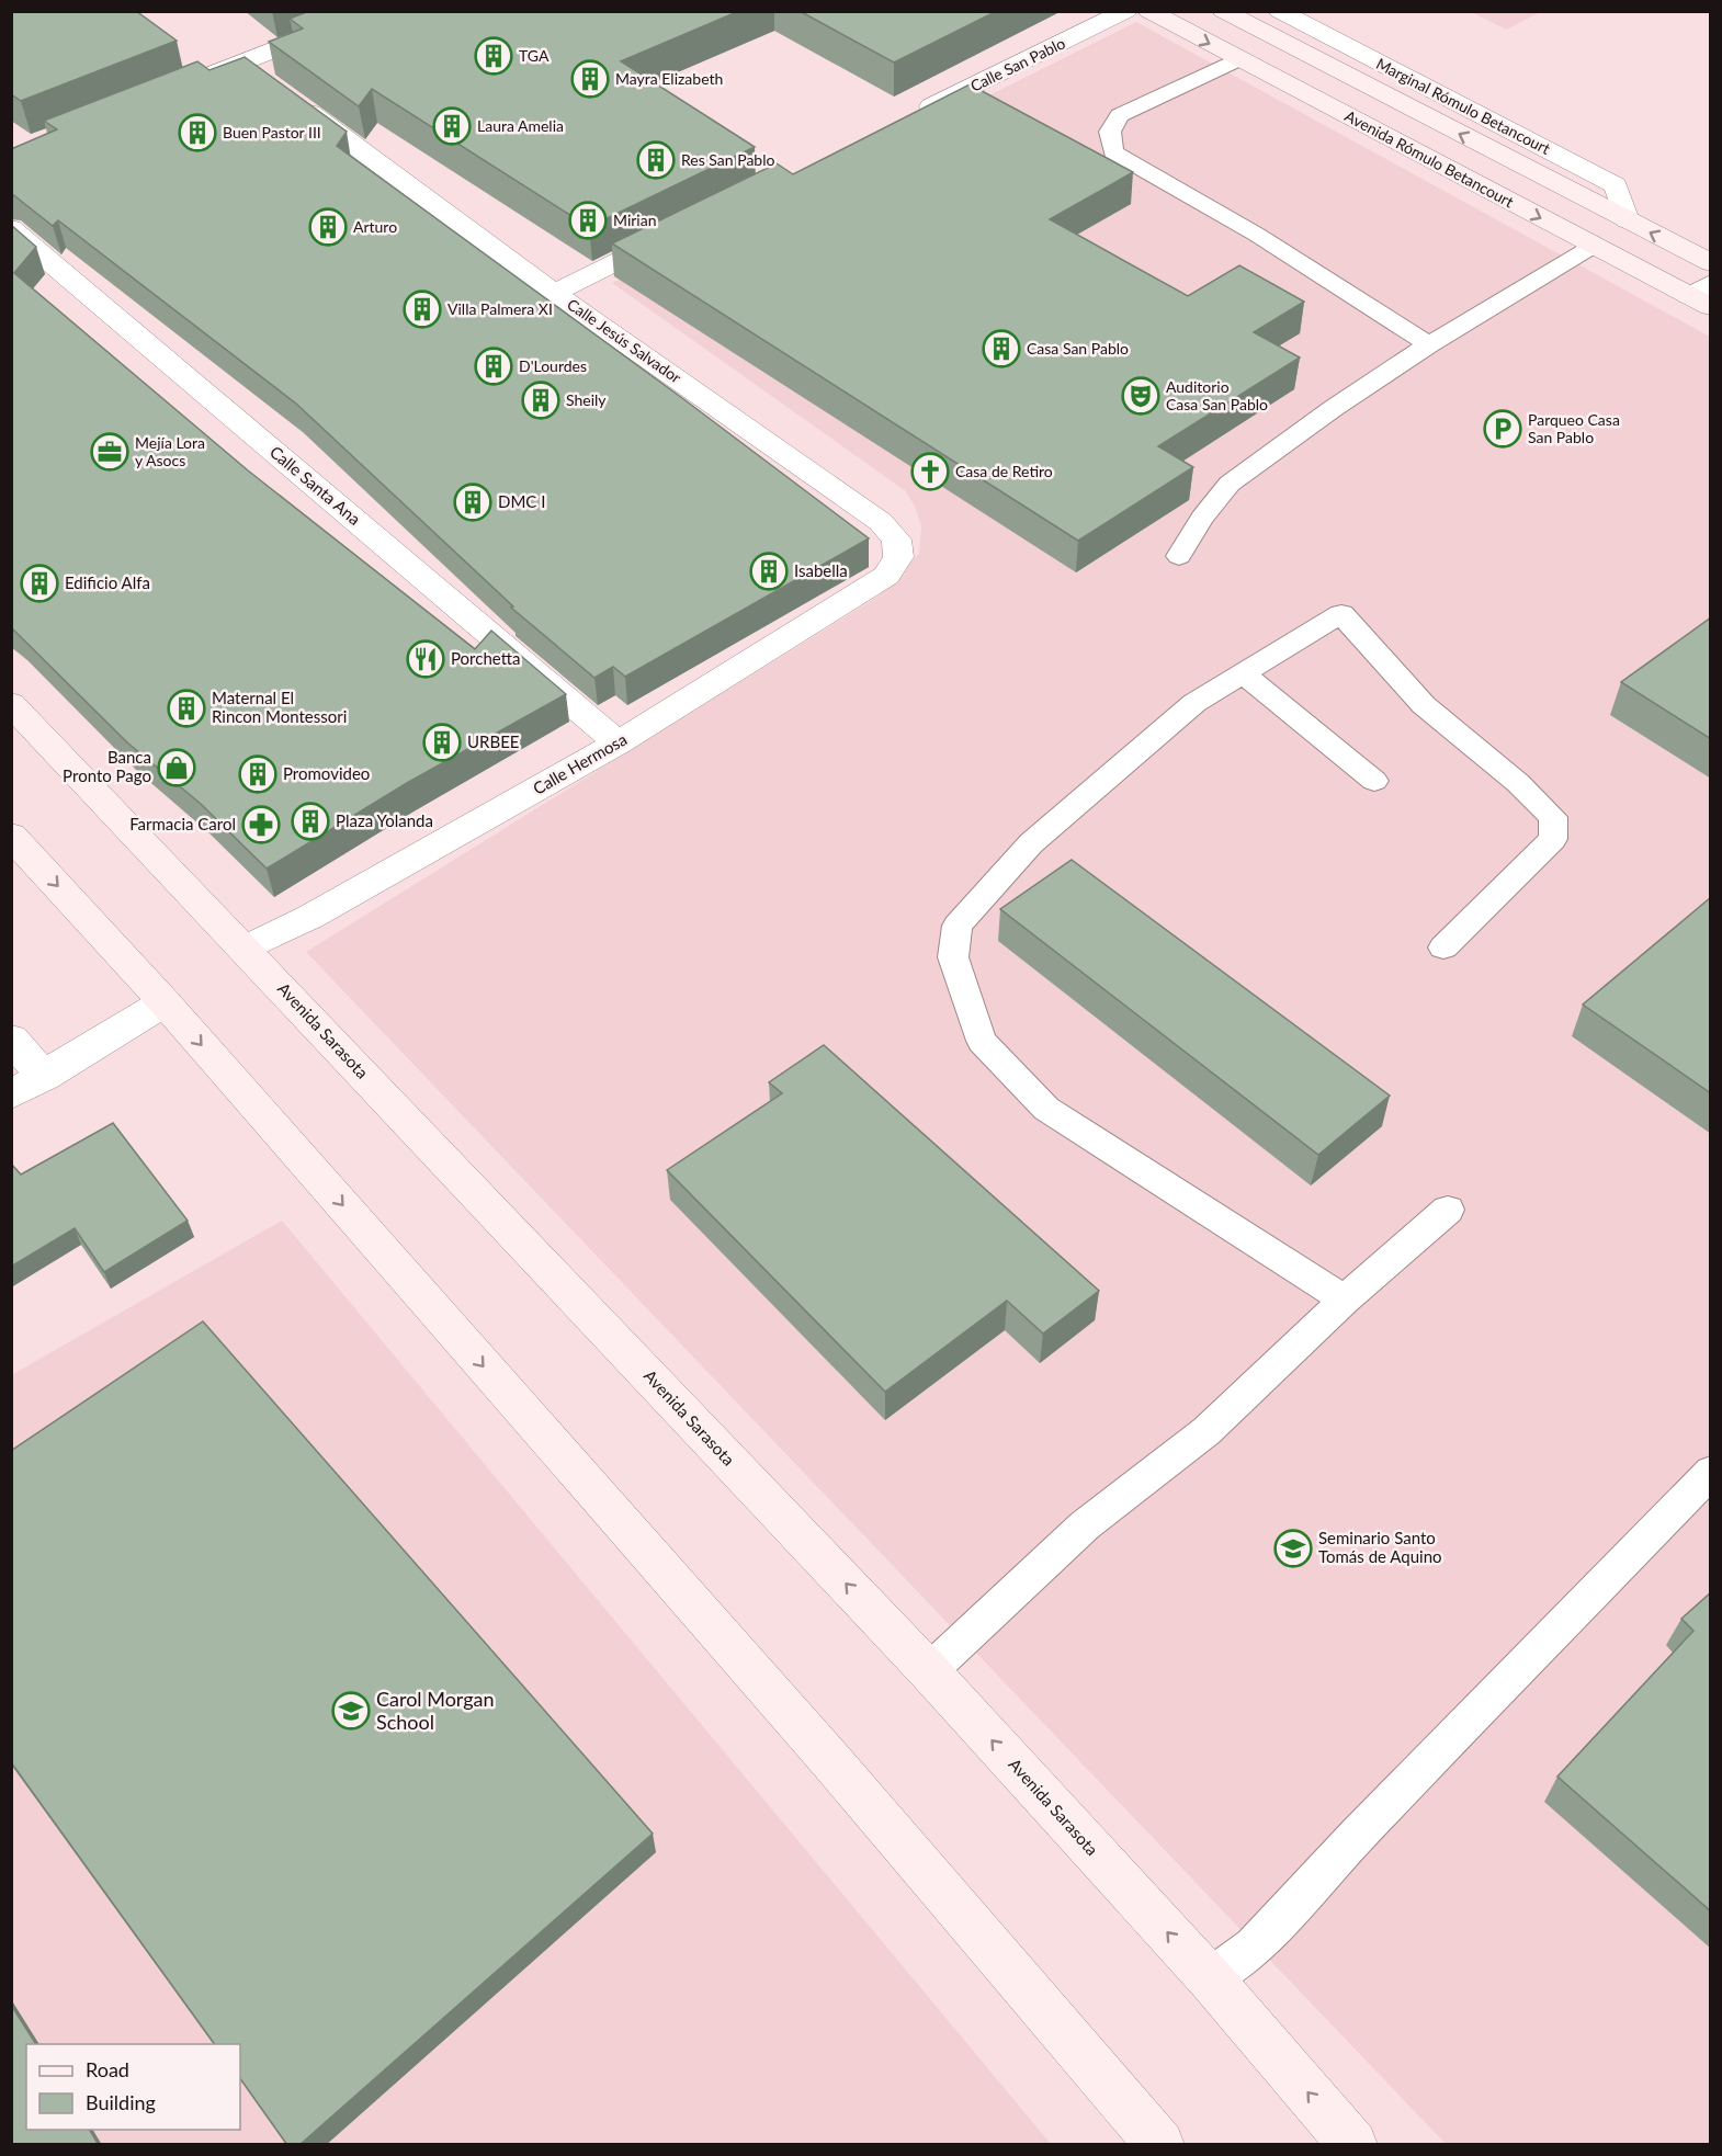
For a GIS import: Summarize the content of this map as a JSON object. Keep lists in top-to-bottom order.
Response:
{
  "streets": {
    "main road": ["Avenida Rómulo Betancourt", "Avenida Sarasota"],
    "street": [
      "Calle San Pablo",
      "Marginal Rómulo Betancourt",
      "Calle Jesús Salvador",
      "Calle Santa Ana",
      "Calle Hermosa"
    ]
  },
  "crossings": [
    ["Calle Jesús Salvador", "Calle Hermosa"],
    ["Calle Santa Ana", "Calle Hermosa"],
    ["Calle Hermosa", "Avenida Sarasota"]
  ],
  "places": {
    "building": [
      "TGA",
      "Mayra Elizabeth",
      "Laura Amelia",
      "Buen Pastor III",
      "Res San Pablo",
      "Mirian",
      "Arturo",
      "Villa Palmera XI",
      "Casa San Pablo",
      "D'Lourdes",
      "Sheily",
      "DMC I",
      "Isabella",
      "Edificio Alfa",
      "Maternal El Rincon Montessori",
      "URBEE",
      "Promovideo",
      "Plaza Yolanda"
    ],
    "theatre": ["Auditorio Casa San Pablo"],
    "parking": ["Parqueo Casa San Pablo"],
    "office": ["Mejía Lora y Asocs"],
    "church": ["Casa de Retiro"],
    "restaurant": ["Porchetta"],
    "shop": ["Banca Pronto Pago"],
    "pharmacy": ["Farmacia Carol"],
    "school or university": ["Seminario Santo Tomás de Aquino", "Carol Morgan School"]
  },
  "legend": ["Road", "Building"]
}
